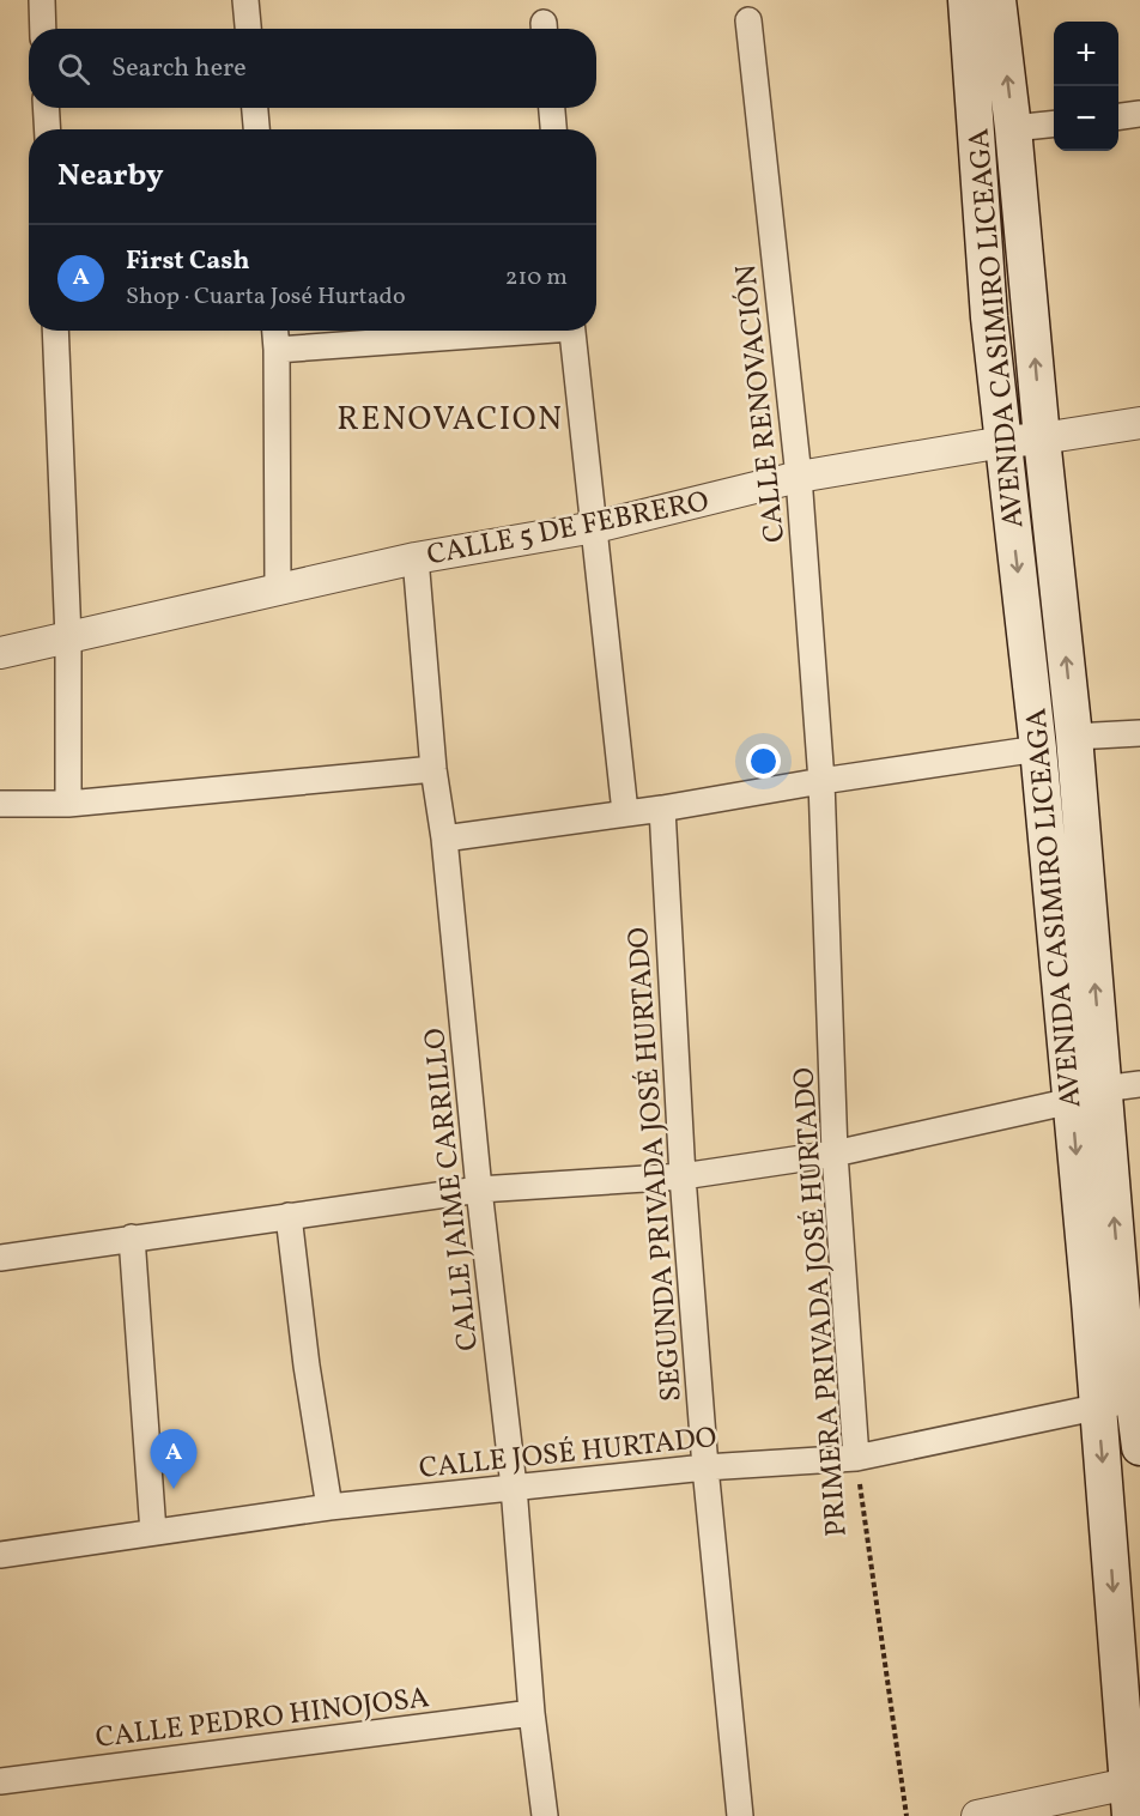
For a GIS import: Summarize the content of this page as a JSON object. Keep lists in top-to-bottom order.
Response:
{
  "streets": {
    "main road": ["AVENIDA CASIMIRO LICEAGA"],
    "street": [
      "CALLE RENOVACIÓN",
      "CALLE 5 DE FEBRERO",
      "SEGUNDA PRIVADA JOSÉ HURTADO",
      "CALLE JAIME CARRILLO",
      "PRIMERA PRIVADA JOSÉ HURTADO",
      "CALLE JOSÉ HURTADO",
      "CALLE PEDRO HINOJOSA"
    ]
  },
  "crossings": [
    ["AVENIDA CASIMIRO LICEAGA", "CALLE 5 DE FEBRERO"],
    ["AVENIDA CASIMIRO LICEAGA", "CALLE JOSÉ HURTADO"],
    ["CALLE RENOVACIÓN", "CALLE 5 DE FEBRERO"],
    ["CALLE RENOVACIÓN", "PRIMERA PRIVADA JOSÉ HURTADO"],
    ["CALLE 5 DE FEBRERO", "CALLE JAIME CARRILLO"],
    ["SEGUNDA PRIVADA JOSÉ HURTADO", "CALLE JOSÉ HURTADO"],
    ["CALLE JAIME CARRILLO", "CALLE JOSÉ HURTADO"],
    ["CALLE JAIME CARRILLO", "CALLE PEDRO HINOJOSA"],
    ["PRIMERA PRIVADA JOSÉ HURTADO", "CALLE JOSÉ HURTADO"]
  ],
  "districts": ["RENOVACION"],
  "page": {
    "map_buttons": ["+", "−"],
    "search": "Search here",
    "heading": "Nearby",
    "list": [
      {
        "mark": "A",
        "name": "First Cash",
        "note": "Shop · Cuarta José Hurtado",
        "value": "210 m"
      }
    ],
    "pins": "A"
  }
}
